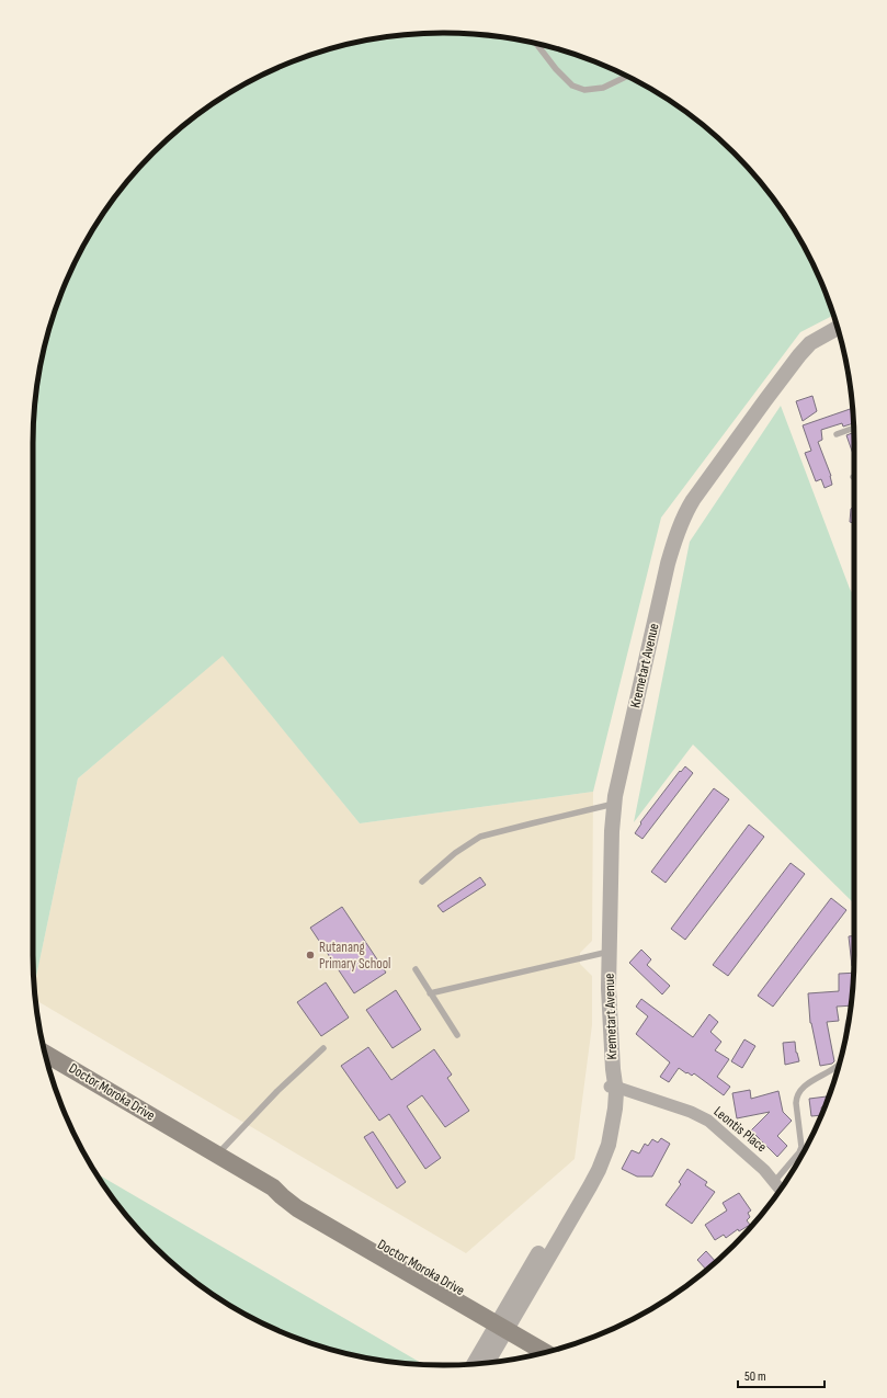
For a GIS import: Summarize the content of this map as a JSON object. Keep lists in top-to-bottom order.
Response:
{
  "streets": {
    "main road": ["Doctor Moroka Drive"],
    "street": ["Kremetart Avenue", "Leontis Place"]
  },
  "crossings": [
    ["Kremetart Avenue", "Doctor Moroka Drive"],
    ["Kremetart Avenue", "Leontis Place"]
  ],
  "places": ["Rutanang Primary School"],
  "scale_bar": "50 m"
}
